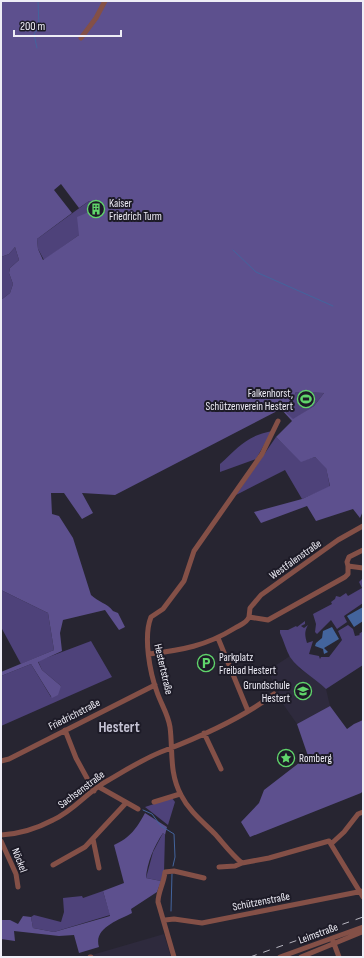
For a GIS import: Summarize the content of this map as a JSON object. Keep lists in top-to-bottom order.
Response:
{
  "streets": {
    "street": [
      "Westfalenstraße",
      "Hestertstraße",
      "Friedrichstraße",
      "Sachsenstraße",
      "Nöckel",
      "Schützenstraße",
      "Leimstraße"
    ]
  },
  "crossings": [
    ["Westfalenstraße", "Hestertstraße"],
    ["Hestertstraße", "Friedrichstraße"],
    ["Hestertstraße", "Sachsenstraße"]
  ],
  "districts": ["Hestert"],
  "places": {
    "building": ["Kaiser Friedrich Turm"],
    "sports": ["Falkenhorst, Schützenverein Hestert"],
    "parking": ["Parkplatz Freibad Hestert"],
    "school or university": ["Grundschule Hestert"],
    "place": ["Romberg"]
  },
  "scale_bar": "200 m"
}
